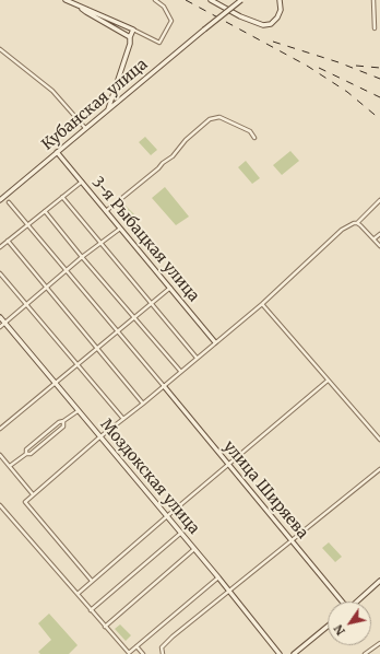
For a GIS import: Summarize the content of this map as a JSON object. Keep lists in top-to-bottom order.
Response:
{
  "streets": {
    "main road": [
      "Кубанская улица",
      "3-я Рыбацкая улица",
      "Моздокская улица",
      "улица Ширяева"
    ]
  },
  "crossings": [
    ["Кубанская улица", "3-я Рыбацкая улица"]
  ],
  "north": "bottom left"
}
